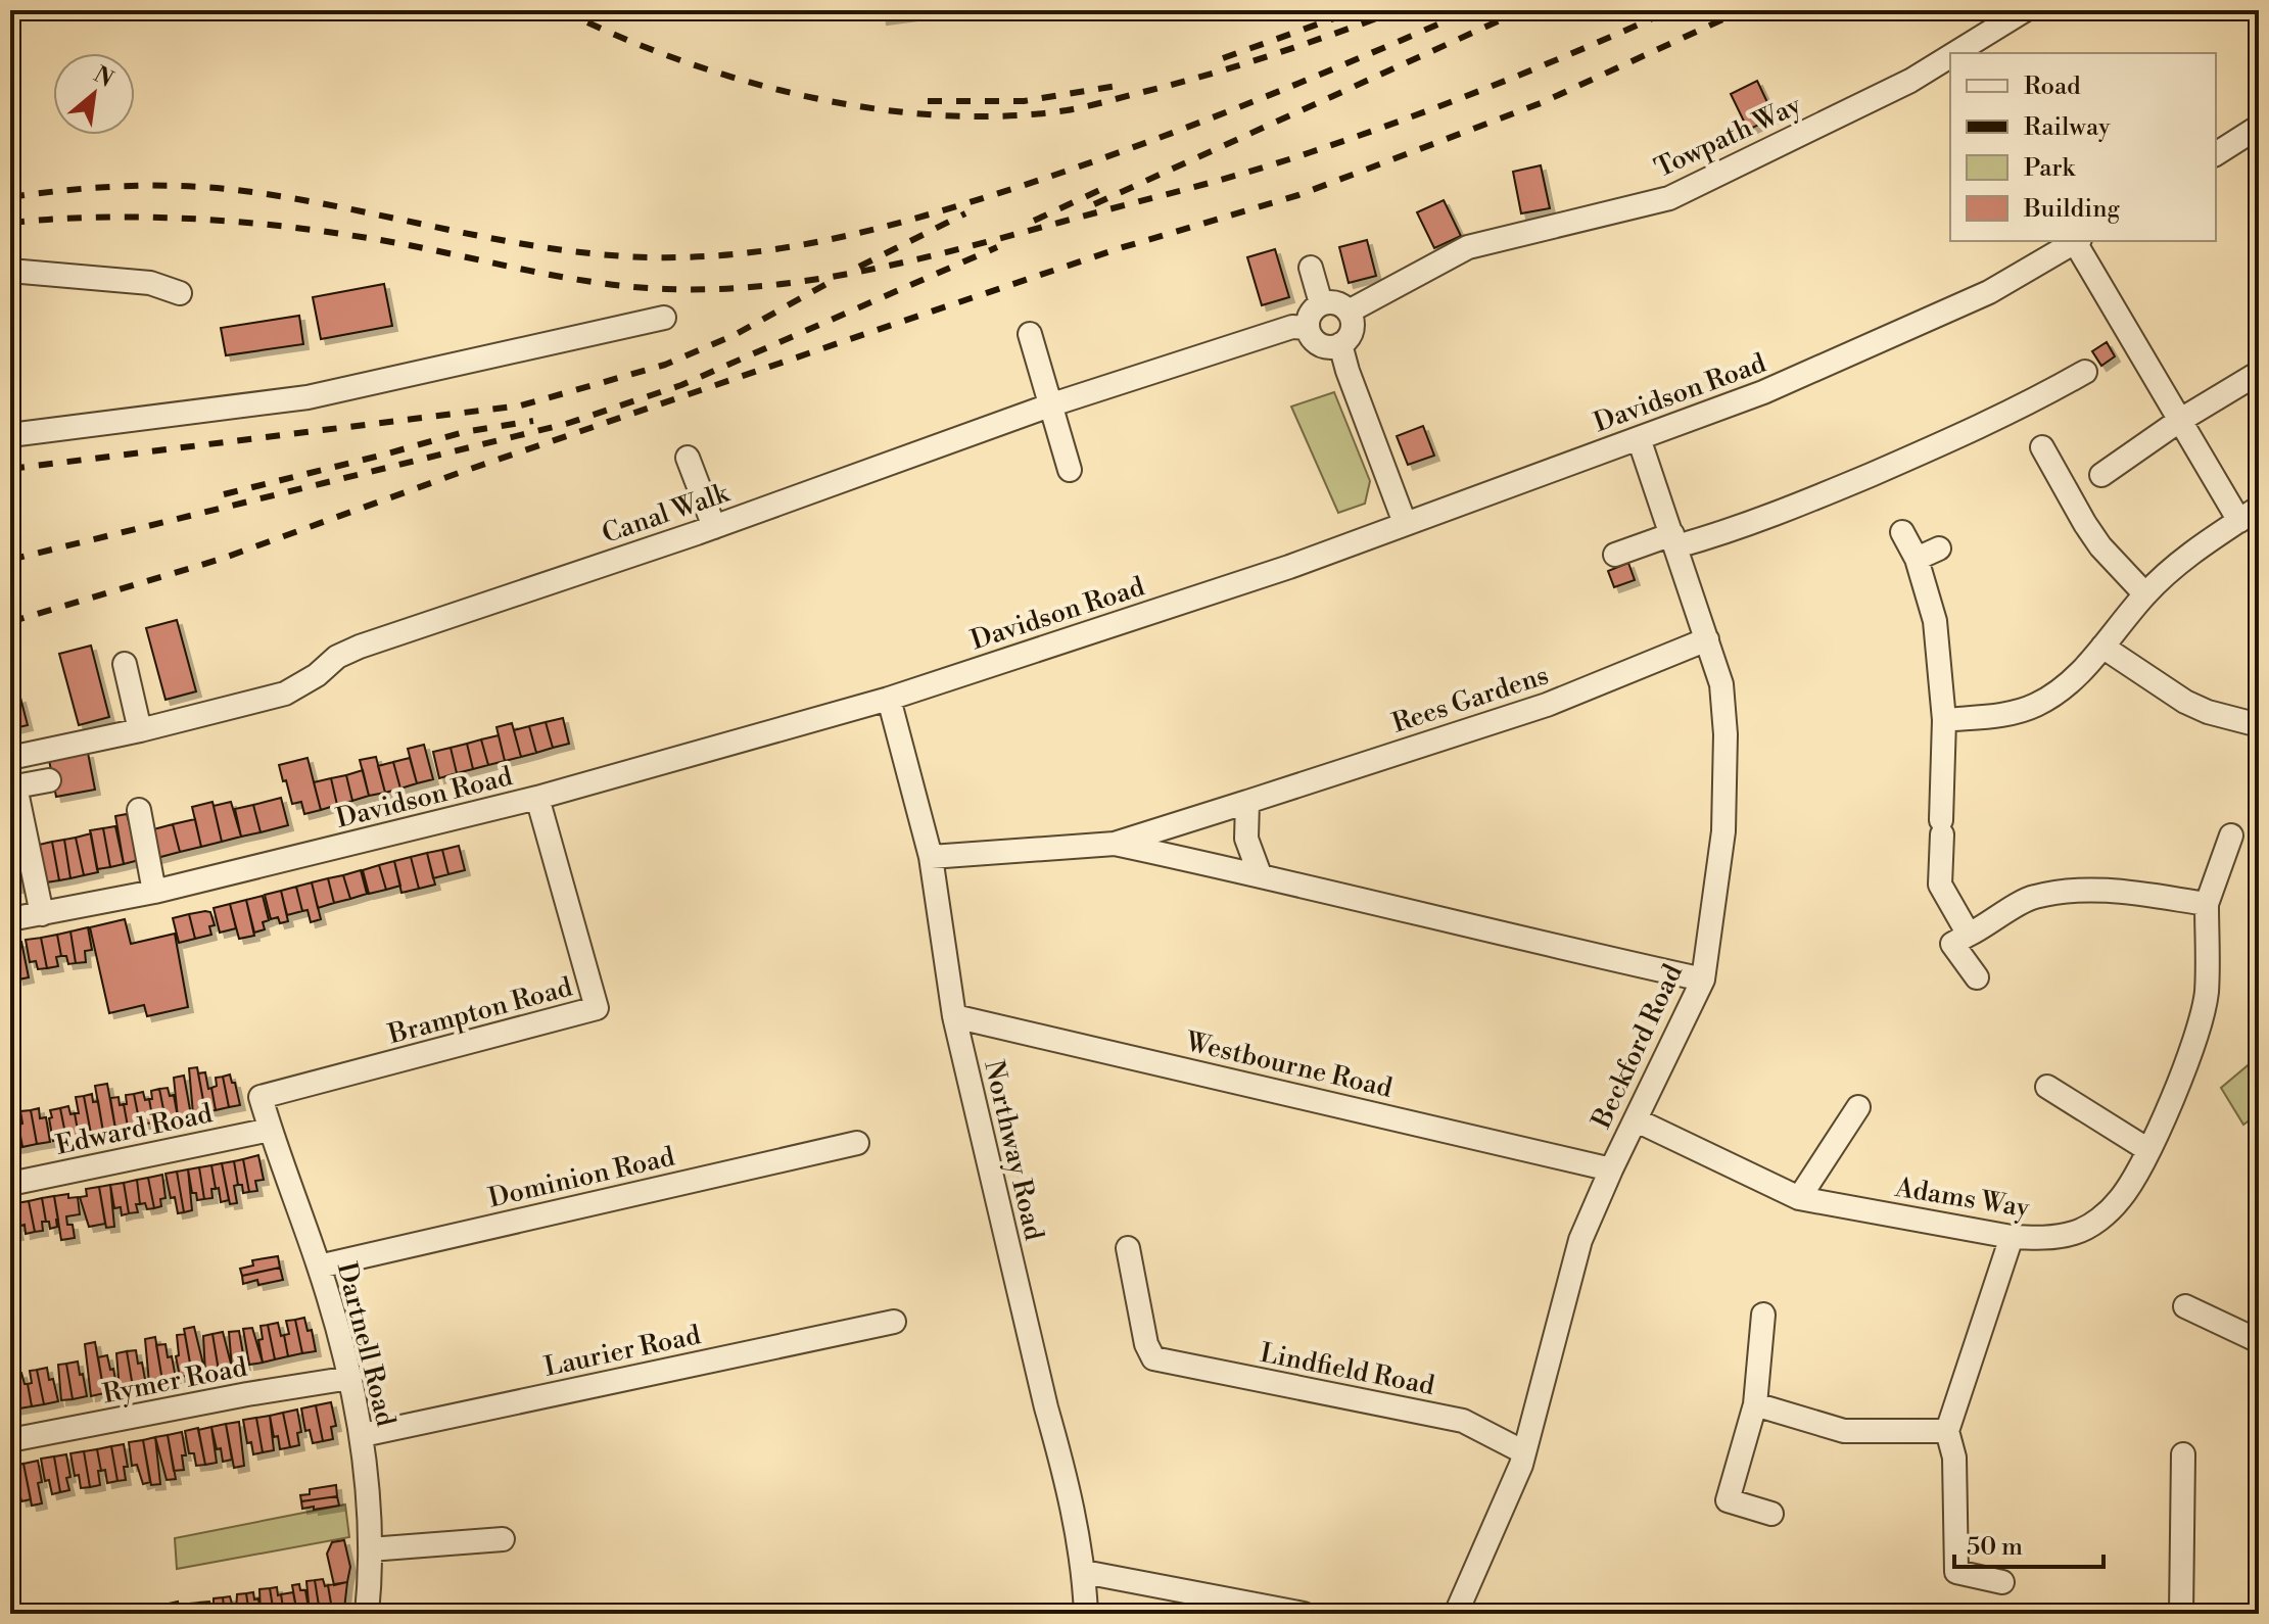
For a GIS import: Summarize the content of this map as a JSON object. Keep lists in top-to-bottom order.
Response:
{
  "streets": {
    "street": [
      "Towpath Way",
      "Davidson Road",
      "Canal Walk",
      "Rees Gardens",
      "Brampton Road",
      "Beckford Road",
      "Westbourne Road",
      "Edward Road",
      "Northway Road",
      "Dominion Road",
      "Adams Way",
      "Dartnell Road",
      "Laurier Road",
      "Lindfield Road",
      "Rymer Road"
    ]
  },
  "crossings": [
    ["Towpath Way", "Canal Walk"],
    ["Davidson Road", "Brampton Road"],
    ["Davidson Road", "Beckford Road"],
    ["Davidson Road", "Northway Road"],
    ["Rees Gardens", "Beckford Road"],
    ["Rees Gardens", "Northway Road"],
    ["Brampton Road", "Dartnell Road"],
    ["Beckford Road", "Westbourne Road"],
    ["Beckford Road", "Adams Way"],
    ["Beckford Road", "Lindfield Road"],
    ["Westbourne Road", "Northway Road"],
    ["Edward Road", "Dartnell Road"],
    ["Dominion Road", "Dartnell Road"],
    ["Dartnell Road", "Laurier Road"],
    ["Dartnell Road", "Rymer Road"]
  ],
  "legend": [
    "Road",
    "Railway",
    "Park",
    "Building"
  ],
  "scale_bar": "50 m",
  "north": "top right"
}
